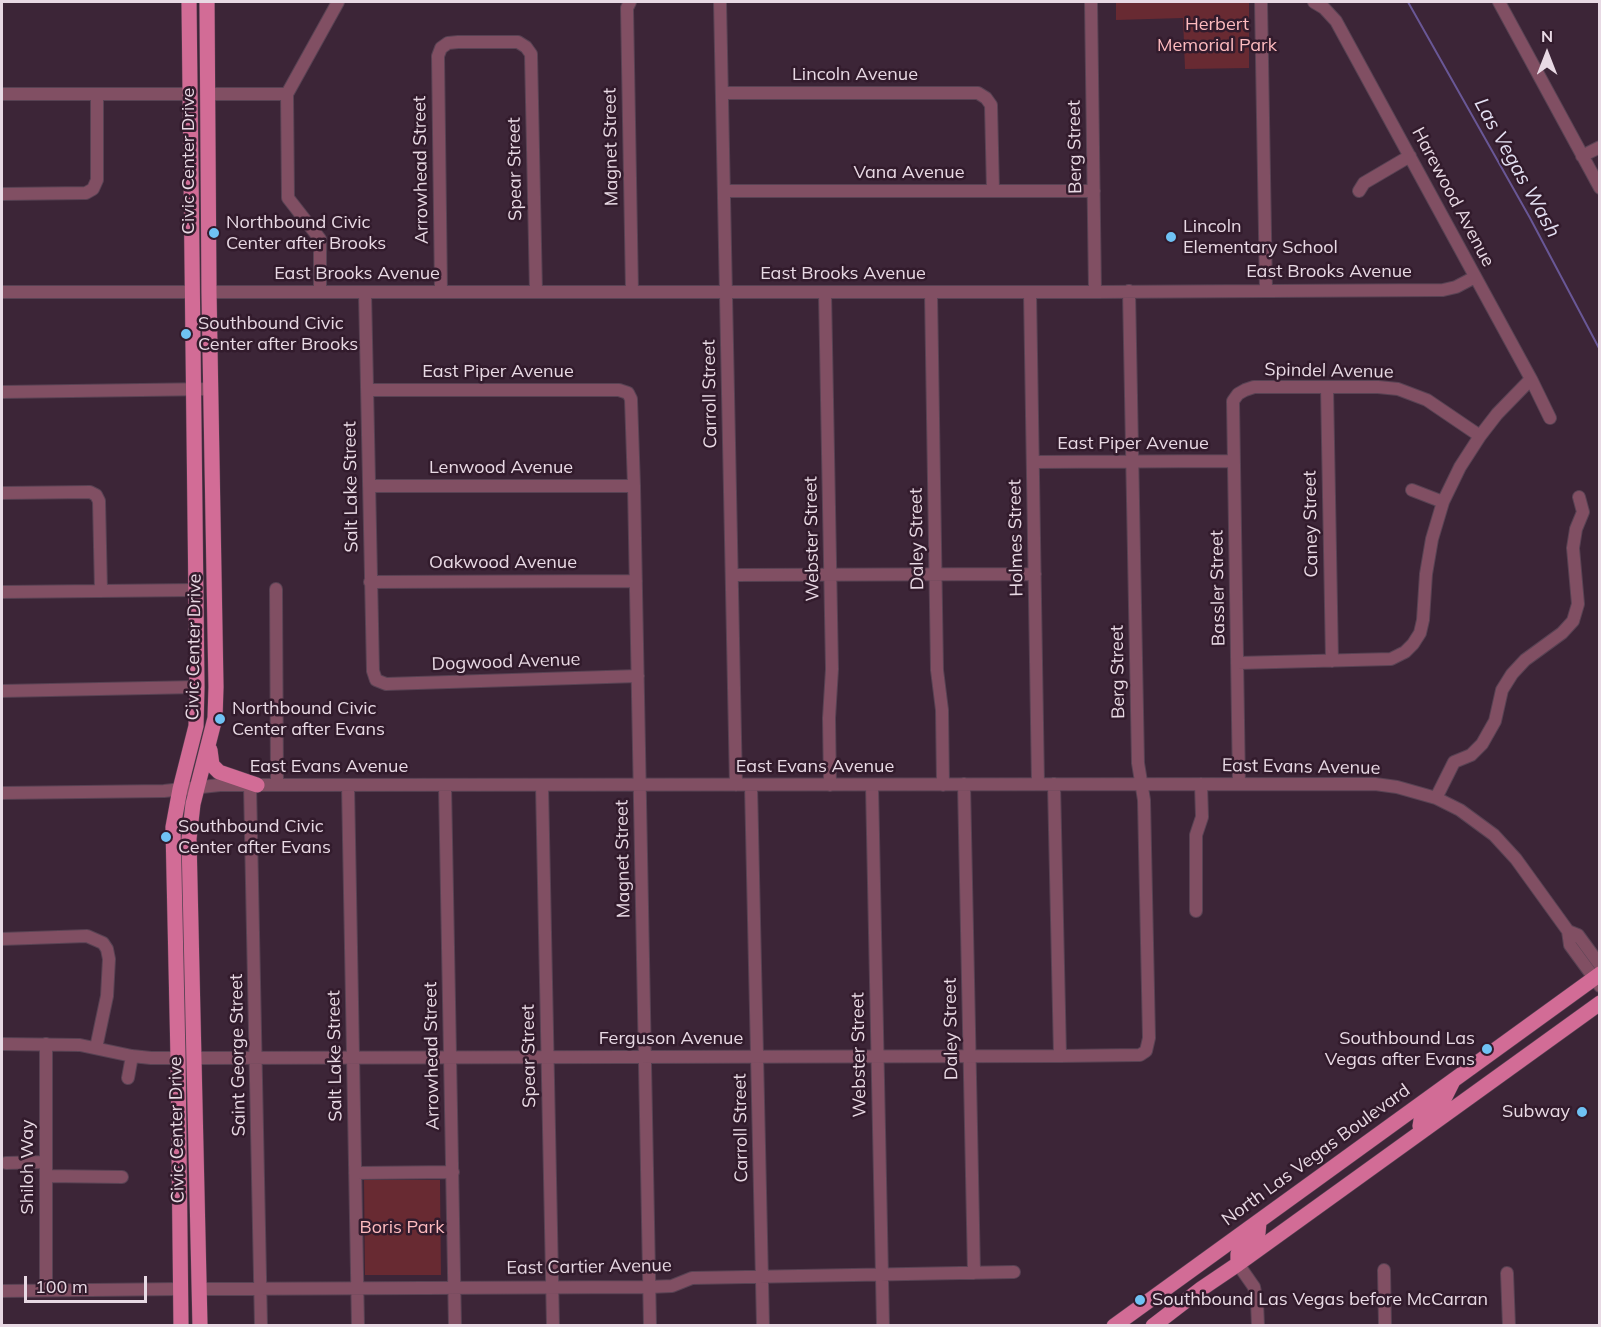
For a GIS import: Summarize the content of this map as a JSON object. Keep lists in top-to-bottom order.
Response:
{
  "streets": {
    "main road": ["Civic Center Drive", "North Las Vegas Boulevard"],
    "street": [
      "Lincoln Avenue",
      "Magnet Street",
      "Berg Street",
      "Spear Street",
      "Arrowhead Street",
      "Vana Avenue",
      "Harewood Avenue",
      "East Brooks Avenue",
      "Spindel Avenue",
      "East Piper Avenue",
      "Carroll Street",
      "Lenwood Avenue",
      "Salt Lake Street",
      "Caney Street",
      "Holmes Street",
      "Webster Street",
      "Daley Street",
      "Oakwood Avenue",
      "Bassler Street",
      "Dogwood Avenue",
      "East Evans Avenue",
      "Ferguson Avenue",
      "Saint George Street",
      "Shiloh Way",
      "East Cartier Avenue"
    ]
  },
  "crossings": [
    ["Lincoln Avenue", "Vana Avenue"],
    ["Lincoln Avenue", "Carroll Street"],
    ["Magnet Street", "East Brooks Avenue"],
    ["Magnet Street", "East Piper Avenue"],
    ["Magnet Street", "Lenwood Avenue"],
    ["Magnet Street", "Oakwood Avenue"],
    ["Magnet Street", "Dogwood Avenue"],
    ["Magnet Street", "East Evans Avenue"],
    ["Magnet Street", "Ferguson Avenue"],
    ["Magnet Street", "East Cartier Avenue"],
    ["Berg Street", "Vana Avenue"],
    ["Berg Street", "East Brooks Avenue"],
    ["Berg Street", "East Piper Avenue"],
    ["Berg Street", "East Evans Avenue"],
    ["Berg Street", "Ferguson Avenue"],
    ["Civic Center Drive", "East Brooks Avenue"],
    ["Civic Center Drive", "East Evans Avenue"],
    ["Civic Center Drive", "Ferguson Avenue"],
    ["Civic Center Drive", "East Cartier Avenue"],
    ["Spear Street", "Arrowhead Street"],
    ["Spear Street", "East Brooks Avenue"],
    ["Spear Street", "East Evans Avenue"],
    ["Spear Street", "Ferguson Avenue"],
    ["Spear Street", "East Cartier Avenue"],
    ["Arrowhead Street", "East Brooks Avenue"],
    ["Arrowhead Street", "East Evans Avenue"],
    ["Arrowhead Street", "Ferguson Avenue"],
    ["Arrowhead Street", "East Cartier Avenue"],
    ["Vana Avenue", "Carroll Street"],
    ["Harewood Avenue", "East Brooks Avenue"],
    ["East Brooks Avenue", "Carroll Street"],
    ["East Brooks Avenue", "Salt Lake Street"],
    ["East Brooks Avenue", "Holmes Street"],
    ["East Brooks Avenue", "Webster Street"],
    ["East Brooks Avenue", "Daley Street"],
    ["Spindel Avenue", "Caney Street"],
    ["Spindel Avenue", "Bassler Street"],
    ["East Piper Avenue", "Salt Lake Street"],
    ["East Piper Avenue", "Holmes Street"],
    ["East Piper Avenue", "Bassler Street"],
    ["Carroll Street", "East Evans Avenue"],
    ["Carroll Street", "Ferguson Avenue"],
    ["Carroll Street", "East Cartier Avenue"],
    ["Lenwood Avenue", "Salt Lake Street"],
    ["Salt Lake Street", "Oakwood Avenue"],
    ["Salt Lake Street", "Dogwood Avenue"],
    ["Salt Lake Street", "East Evans Avenue"],
    ["Salt Lake Street", "Ferguson Avenue"],
    ["Salt Lake Street", "East Cartier Avenue"],
    ["Holmes Street", "East Evans Avenue"],
    ["Webster Street", "East Evans Avenue"],
    ["Webster Street", "Ferguson Avenue"],
    ["Webster Street", "East Cartier Avenue"],
    ["Daley Street", "East Evans Avenue"],
    ["Daley Street", "Ferguson Avenue"],
    ["Daley Street", "East Cartier Avenue"],
    ["Bassler Street", "East Evans Avenue"],
    ["East Evans Avenue", "Saint George Street"],
    ["East Evans Avenue", "North Las Vegas Boulevard"],
    ["Ferguson Avenue", "Saint George Street"],
    ["Saint George Street", "East Cartier Avenue"]
  ],
  "water": ["Las Vegas Wash"],
  "parks": ["Herbert Memorial Park", "Boris Park"],
  "places": [
    "Northbound Civic Center after Brooks",
    "Lincoln Elementary School",
    "Southbound Civic Center after Brooks",
    "Northbound Civic Center after Evans",
    "Southbound Civic Center after Evans",
    "Southbound Las Vegas after Evans",
    "Subway",
    "Southbound Las Vegas before McCarran"
  ],
  "scale_bar": "100 m",
  "north": "top"
}
